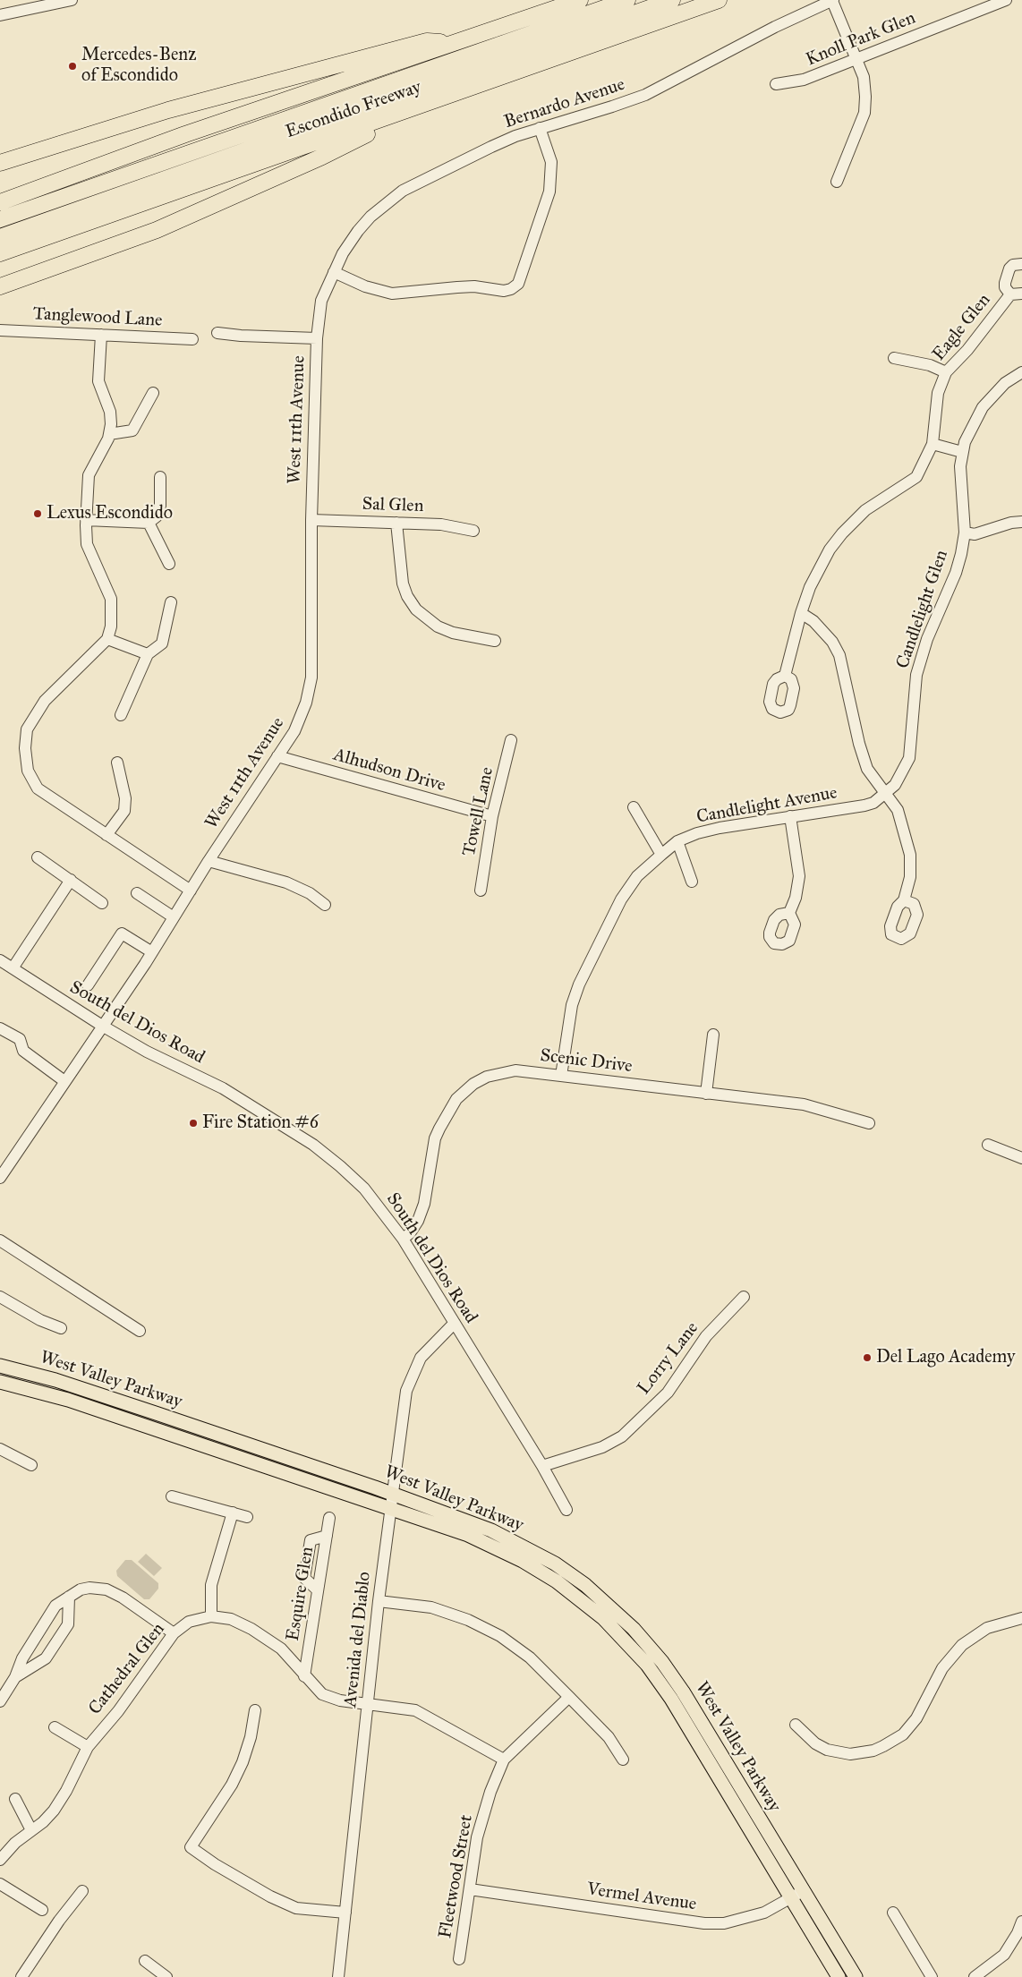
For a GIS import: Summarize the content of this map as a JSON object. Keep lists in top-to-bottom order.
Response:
{
  "streets": {
    "highway": ["Escondido Freeway"],
    "main road": ["West Valley Parkway"],
    "street": [
      "Knoll Park Glen",
      "Bernardo Avenue",
      "Tanglewood Lane",
      "Eagle Glen",
      "West 11th Avenue",
      "Sal Glen",
      "Candlelight Glen",
      "Alhudson Drive",
      "Candlelight Avenue",
      "Towell Lane",
      "South del Dios Road",
      "Scenic Drive",
      "Lorry Lane",
      "Esquire Glen",
      "Avenida del Diablo",
      "Cathedral Glen",
      "Fleetwood Street",
      "Vermel Avenue"
    ]
  },
  "crossings": [
    ["Bernardo Avenue", "West 11th Avenue"],
    ["West 11th Avenue", "Sal Glen"],
    ["West 11th Avenue", "Alhudson Drive"],
    ["West 11th Avenue", "South del Dios Road"],
    ["Candlelight Glen", "Candlelight Avenue"],
    ["Alhudson Drive", "Towell Lane"],
    ["Candlelight Avenue", "Scenic Drive"],
    ["South del Dios Road", "Scenic Drive"],
    ["South del Dios Road", "Lorry Lane"],
    ["South del Dios Road", "Avenida del Diablo"],
    ["West Valley Parkway", "Avenida del Diablo"],
    ["West Valley Parkway", "Vermel Avenue"],
    ["Esquire Glen", "Cathedral Glen"],
    ["Avenida del Diablo", "Cathedral Glen"],
    ["Cathedral Glen", "Fleetwood Street"],
    ["Fleetwood Street", "Vermel Avenue"]
  ],
  "places": [
    "Mercedes-Benz of Escondido",
    "Lexus Escondido",
    "Fire Station #6",
    "Del Lago Academy"
  ]
}
